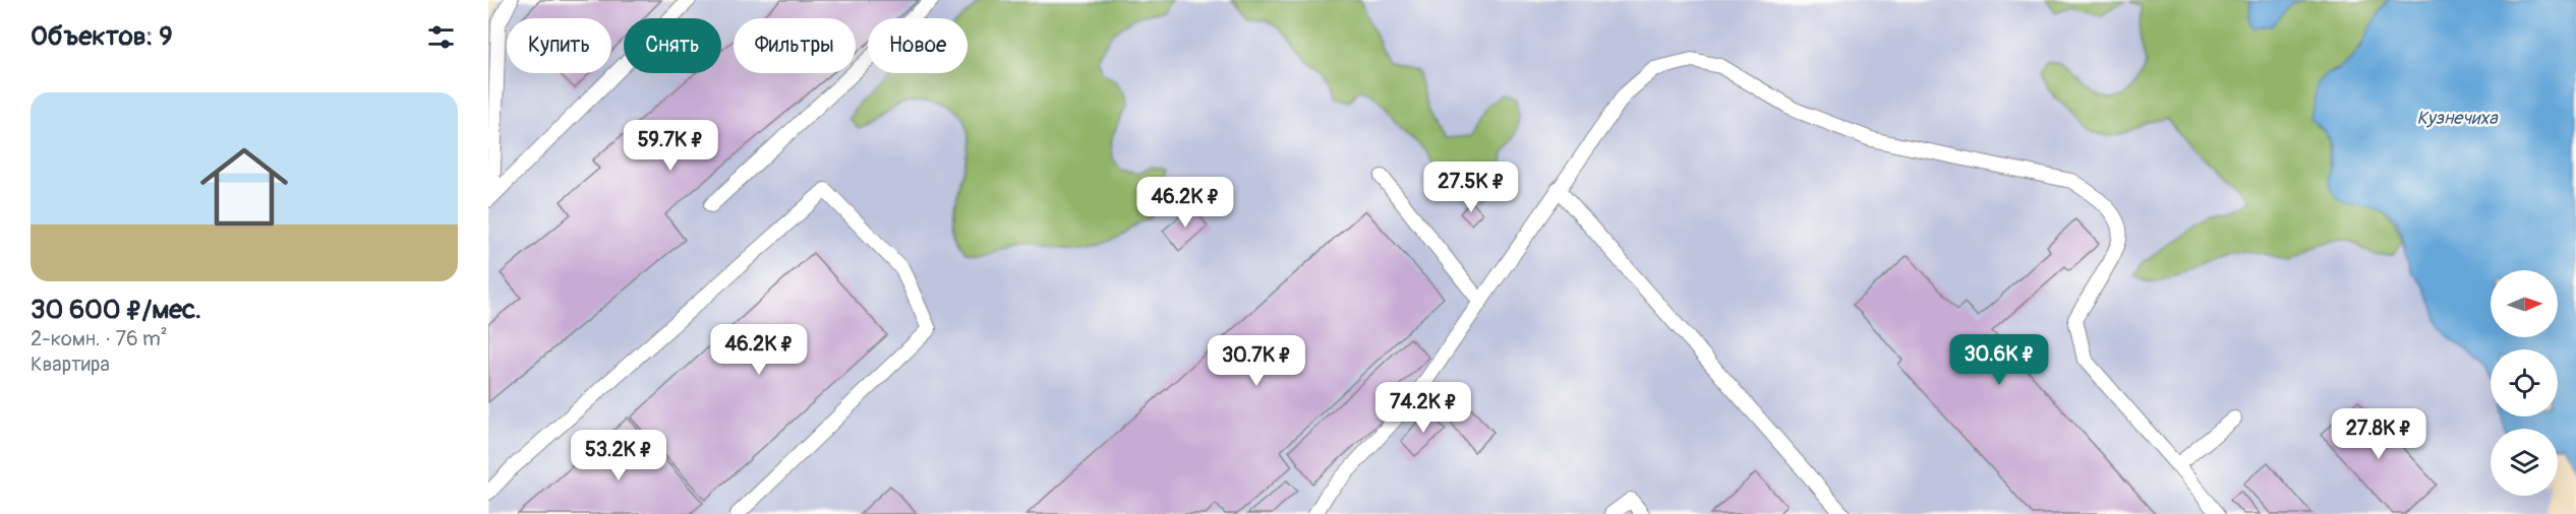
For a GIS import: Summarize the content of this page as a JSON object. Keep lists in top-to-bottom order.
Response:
{
  "water": ["Кузнечиха"],
  "north": "right",
  "page": {
    "heading": "Объектов: 9",
    "chip": [
      "Купить",
      "Снять",
      "Фильтры",
      "Новое"
    ],
    "list": [
      {
        "name": "30 600 ₽/мес.",
        "note": "2-комн. · 76 m² · Квартира"
      }
    ],
    "price": [
      "59.7K ₽",
      "27.5K ₽",
      "46.2K ₽",
      "46.2K ₽",
      "30.6K ₽",
      "30.7K ₽",
      "74.2K ₽",
      "27.8K ₽",
      "53.2K ₽"
    ]
  }
}
